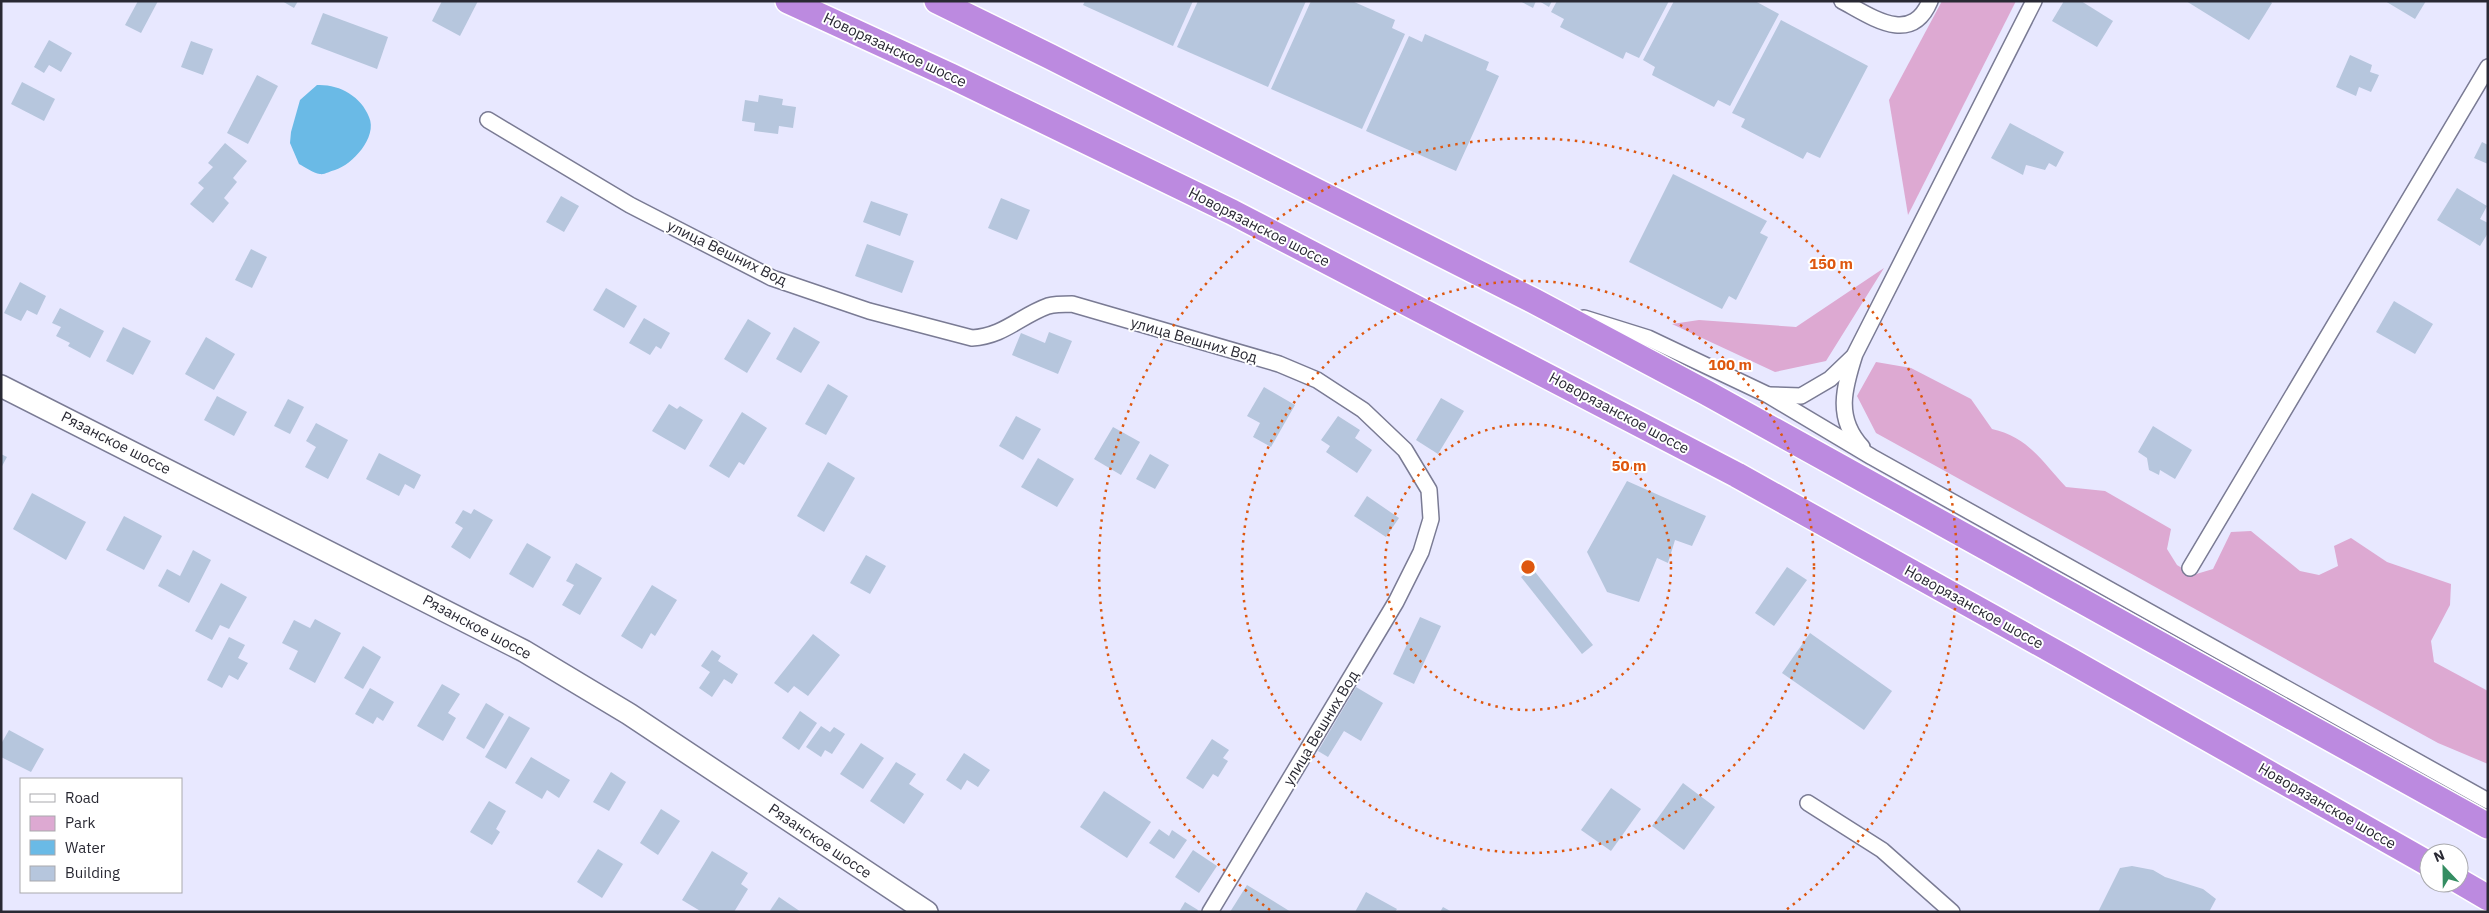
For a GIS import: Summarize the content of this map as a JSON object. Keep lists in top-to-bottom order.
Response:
{
  "streets": {
    "highway": ["Новорязанское шоссе"],
    "main road": ["Рязанское шоссе"],
    "street": ["улица Вешних Вод"]
  },
  "legend": [
    "Road",
    "Park",
    "Water",
    "Building"
  ],
  "north": "top",
  "rings": ["150 m", "100 m", "50 m"]
}
